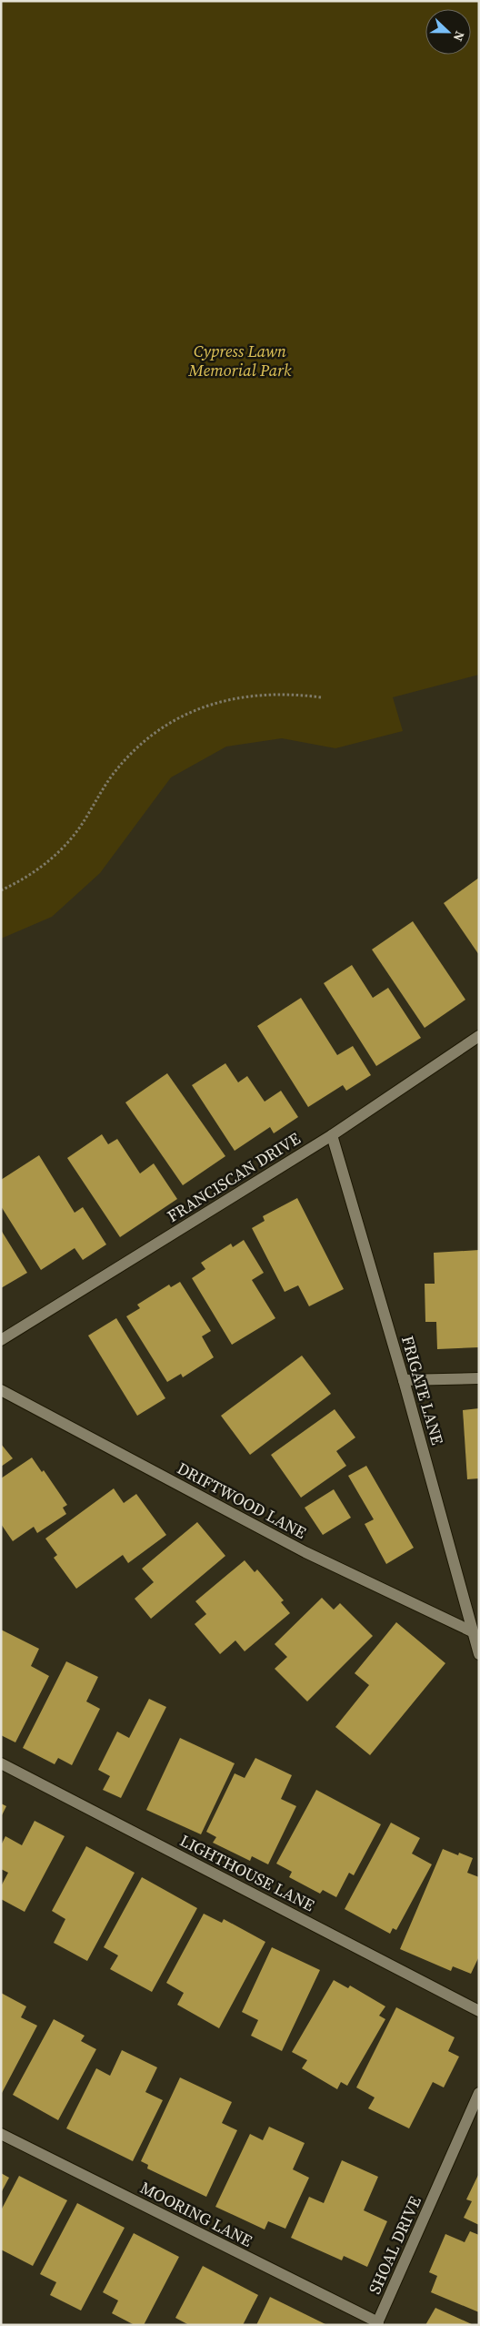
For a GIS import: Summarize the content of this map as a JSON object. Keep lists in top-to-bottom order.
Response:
{
  "streets": {
    "street": [
      "FRANCISCAN DRIVE",
      "FRIGATE LANE",
      "DRIFTWOOD LANE",
      "LIGHTHOUSE LANE",
      "MOORING LANE",
      "SHOAL DRIVE"
    ]
  },
  "crossings": [
    ["FRANCISCAN DRIVE", "FRIGATE LANE"],
    ["FRIGATE LANE", "DRIFTWOOD LANE"],
    ["MOORING LANE", "SHOAL DRIVE"]
  ],
  "parks": ["Cypress Lawn Memorial Park"],
  "north": "right"
}
